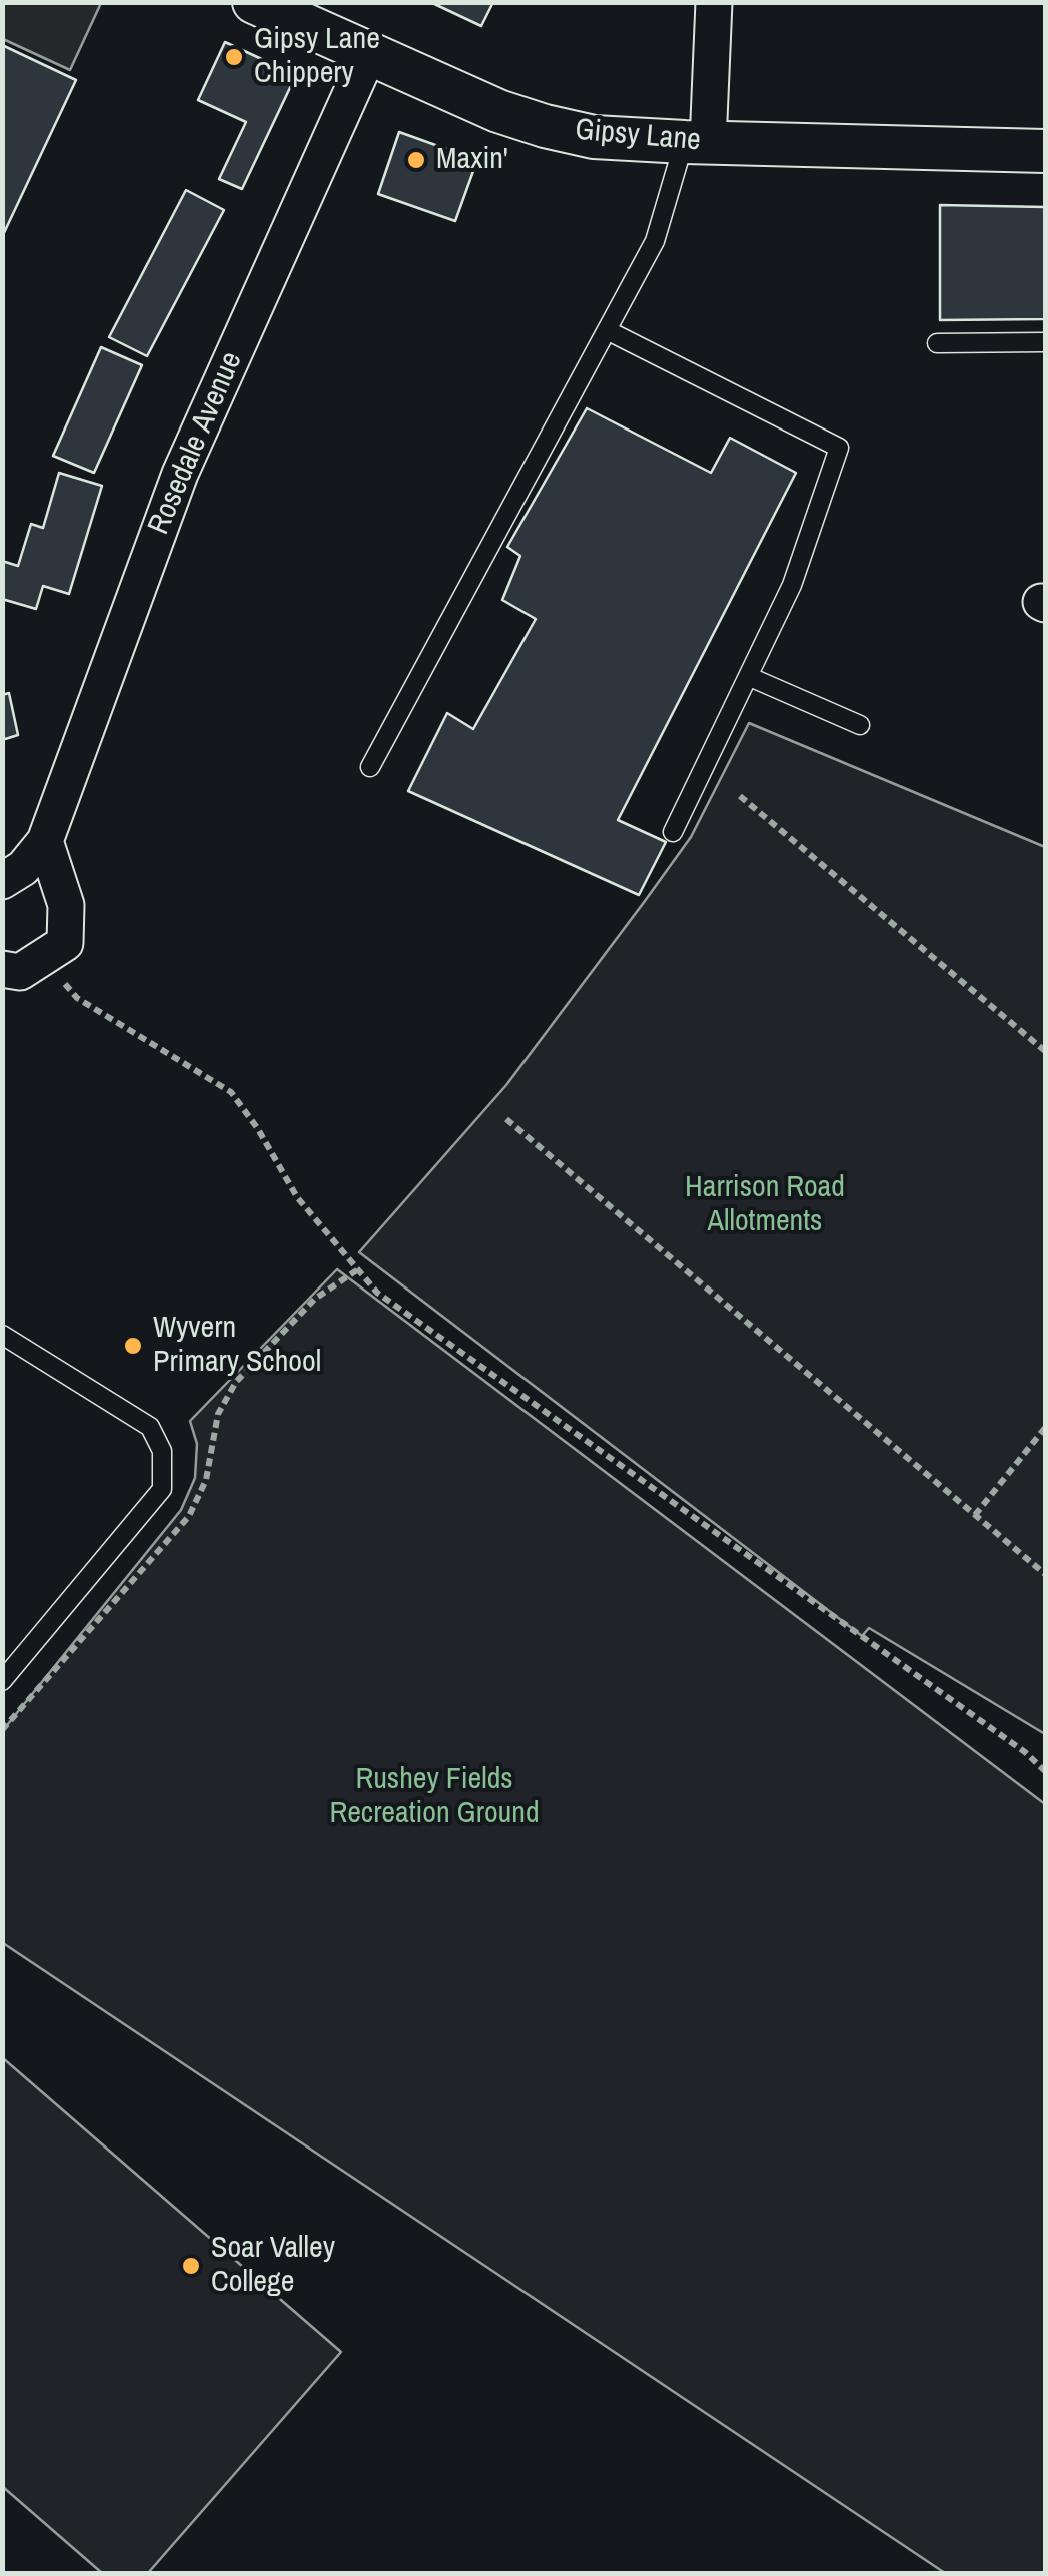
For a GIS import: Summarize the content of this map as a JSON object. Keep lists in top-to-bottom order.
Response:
{
  "streets": {
    "street": ["Gipsy Lane", "Rosedale Avenue"]
  },
  "crossings": [
    ["Gipsy Lane", "Rosedale Avenue"]
  ],
  "parks": ["Harrison Road Allotments", "Rushey Fields Recreation Ground"],
  "places": [
    "Gipsy Lane Chippery",
    "Maxin'",
    "Wyvern Primary School",
    "Soar Valley College"
  ]
}
